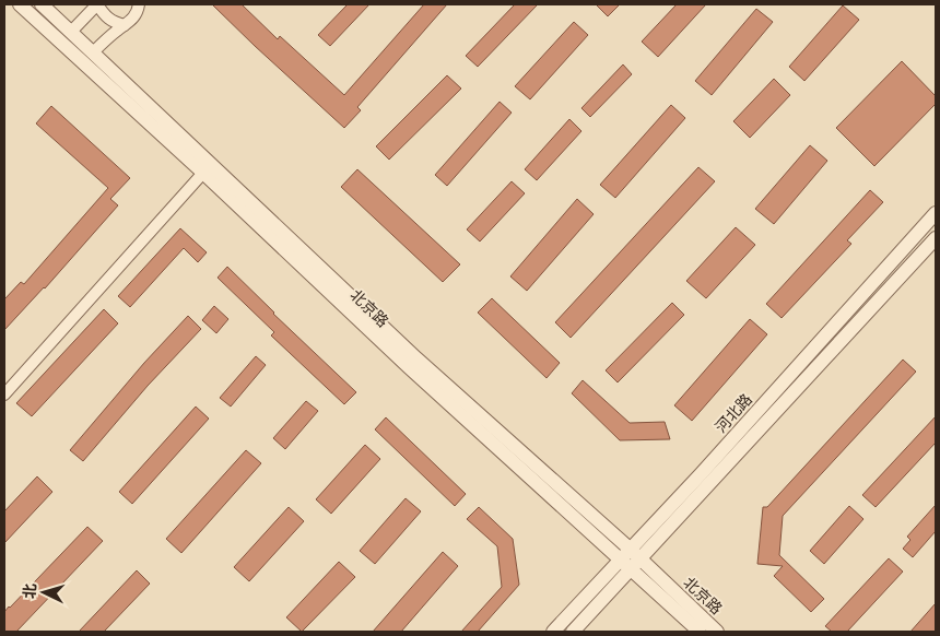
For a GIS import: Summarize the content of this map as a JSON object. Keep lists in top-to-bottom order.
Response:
{
  "streets": {
    "street": ["北京路", "河北路"]
  },
  "crossings": [
    ["北京路", "河北路"]
  ],
  "north": "left"
}
